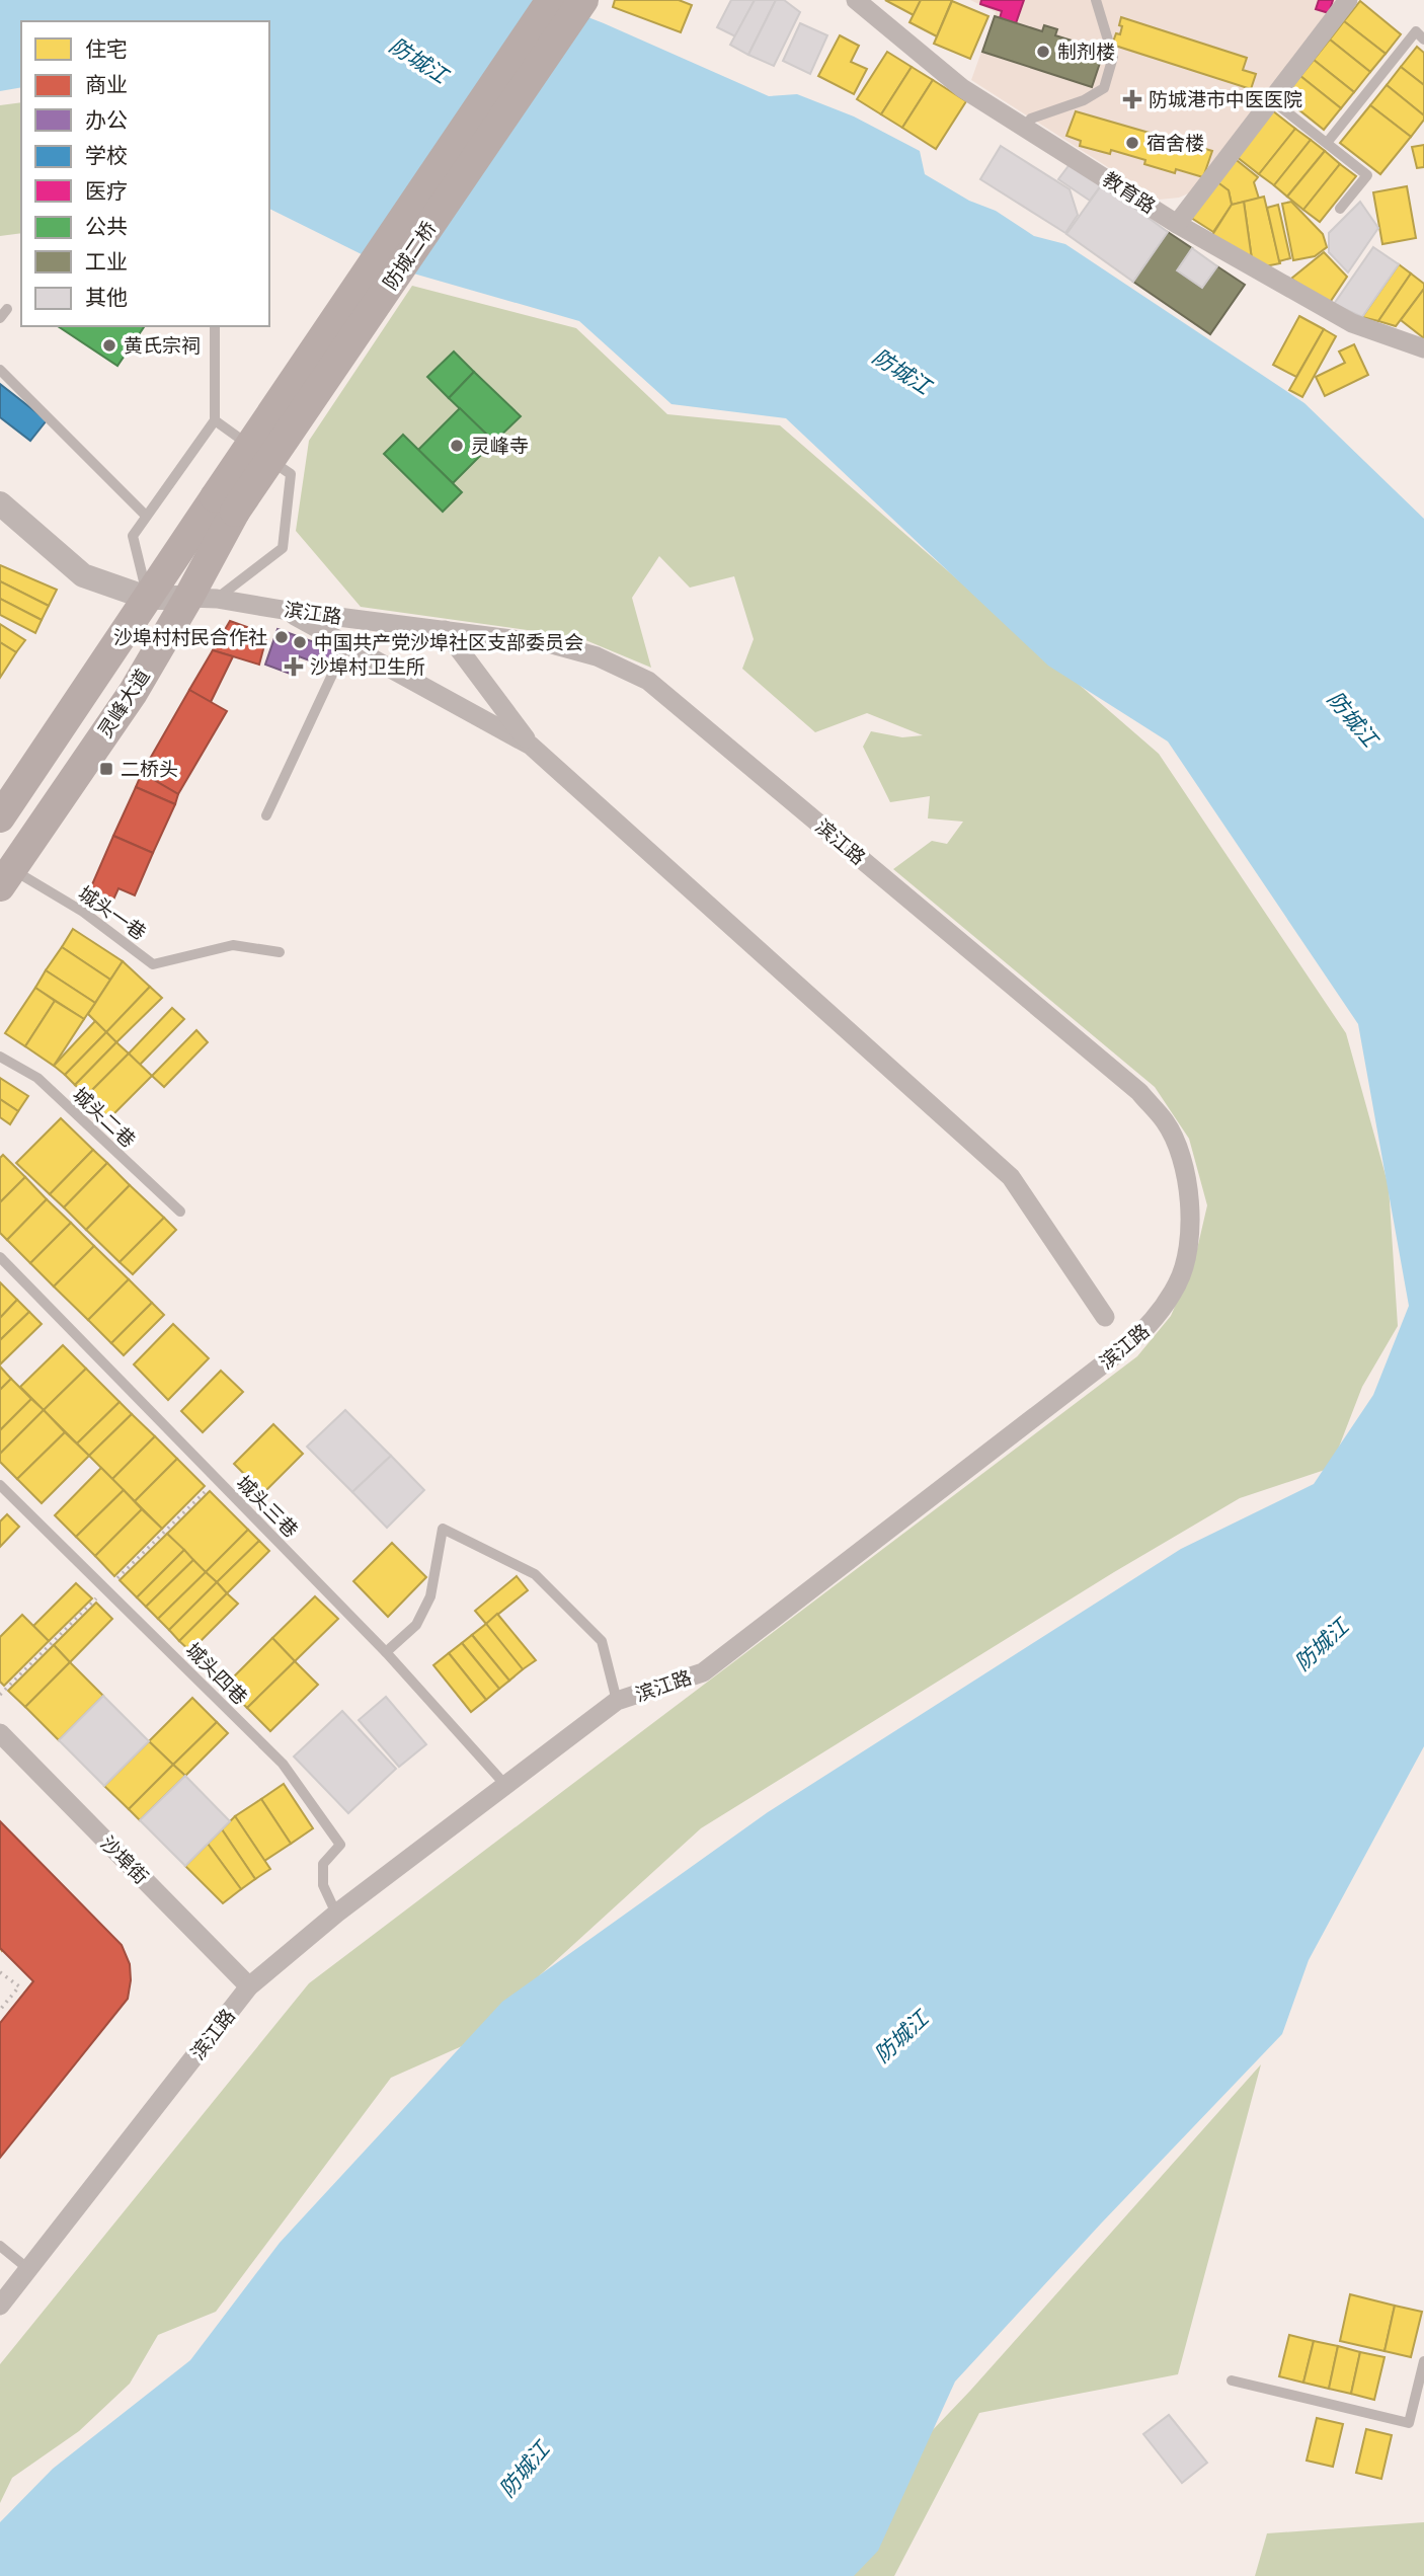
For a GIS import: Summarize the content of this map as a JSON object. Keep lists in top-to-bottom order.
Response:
{
  "streets": {
    "main road": ["防城二桥", "灵峰大道"],
    "street": ["教育路", "滨江路", "沙埠街"],
    "lane": [
      "城头一巷",
      "城头二巷",
      "城头三巷",
      "城头四巷"
    ]
  },
  "crossings": [
    ["防城二桥", "灵峰大道"],
    ["滨江路", "灵峰大道"],
    ["滨江路", "城头三巷"],
    ["滨江路", "城头四巷"],
    ["滨江路", "沙埠街"],
    ["灵峰大道", "城头一巷"]
  ],
  "water": ["防城江"],
  "places": {
    "other": [
      "制剂楼",
      "宿舍楼",
      "黄氏宗祠",
      "灵峰寺",
      "沙埠村村民合作社",
      "中国共产党沙埠社区支部委员会"
    ],
    "health": ["防城港市中医医院", "沙埠村卫生所"],
    "transit": ["二桥头"]
  },
  "legend": [
    "住宅",
    "商业",
    "办公",
    "学校",
    "医疗",
    "公共",
    "工业",
    "其他"
  ]
}
